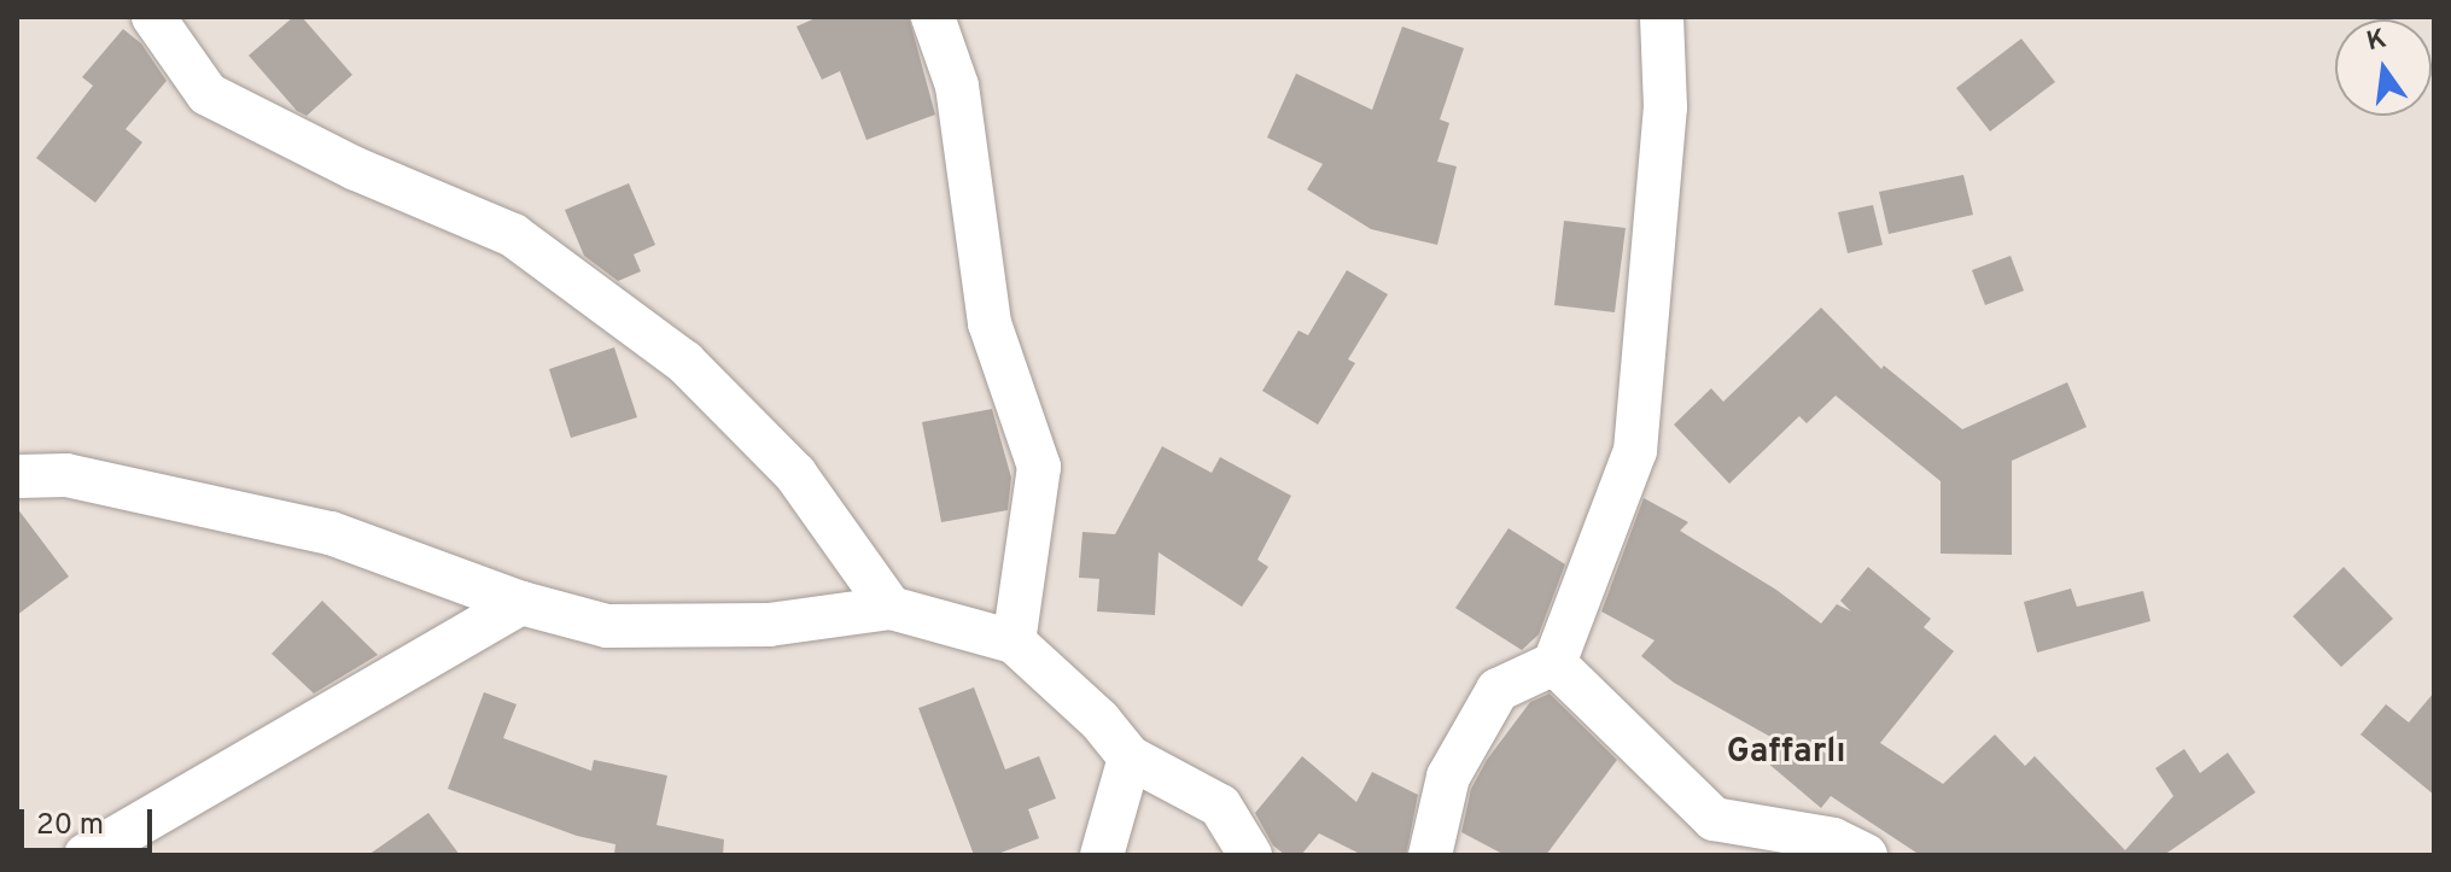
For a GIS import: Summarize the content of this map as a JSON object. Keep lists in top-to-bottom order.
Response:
{
  "districts": ["Gaffarlı"],
  "scale_bar": "20 m",
  "north": "top"
}
